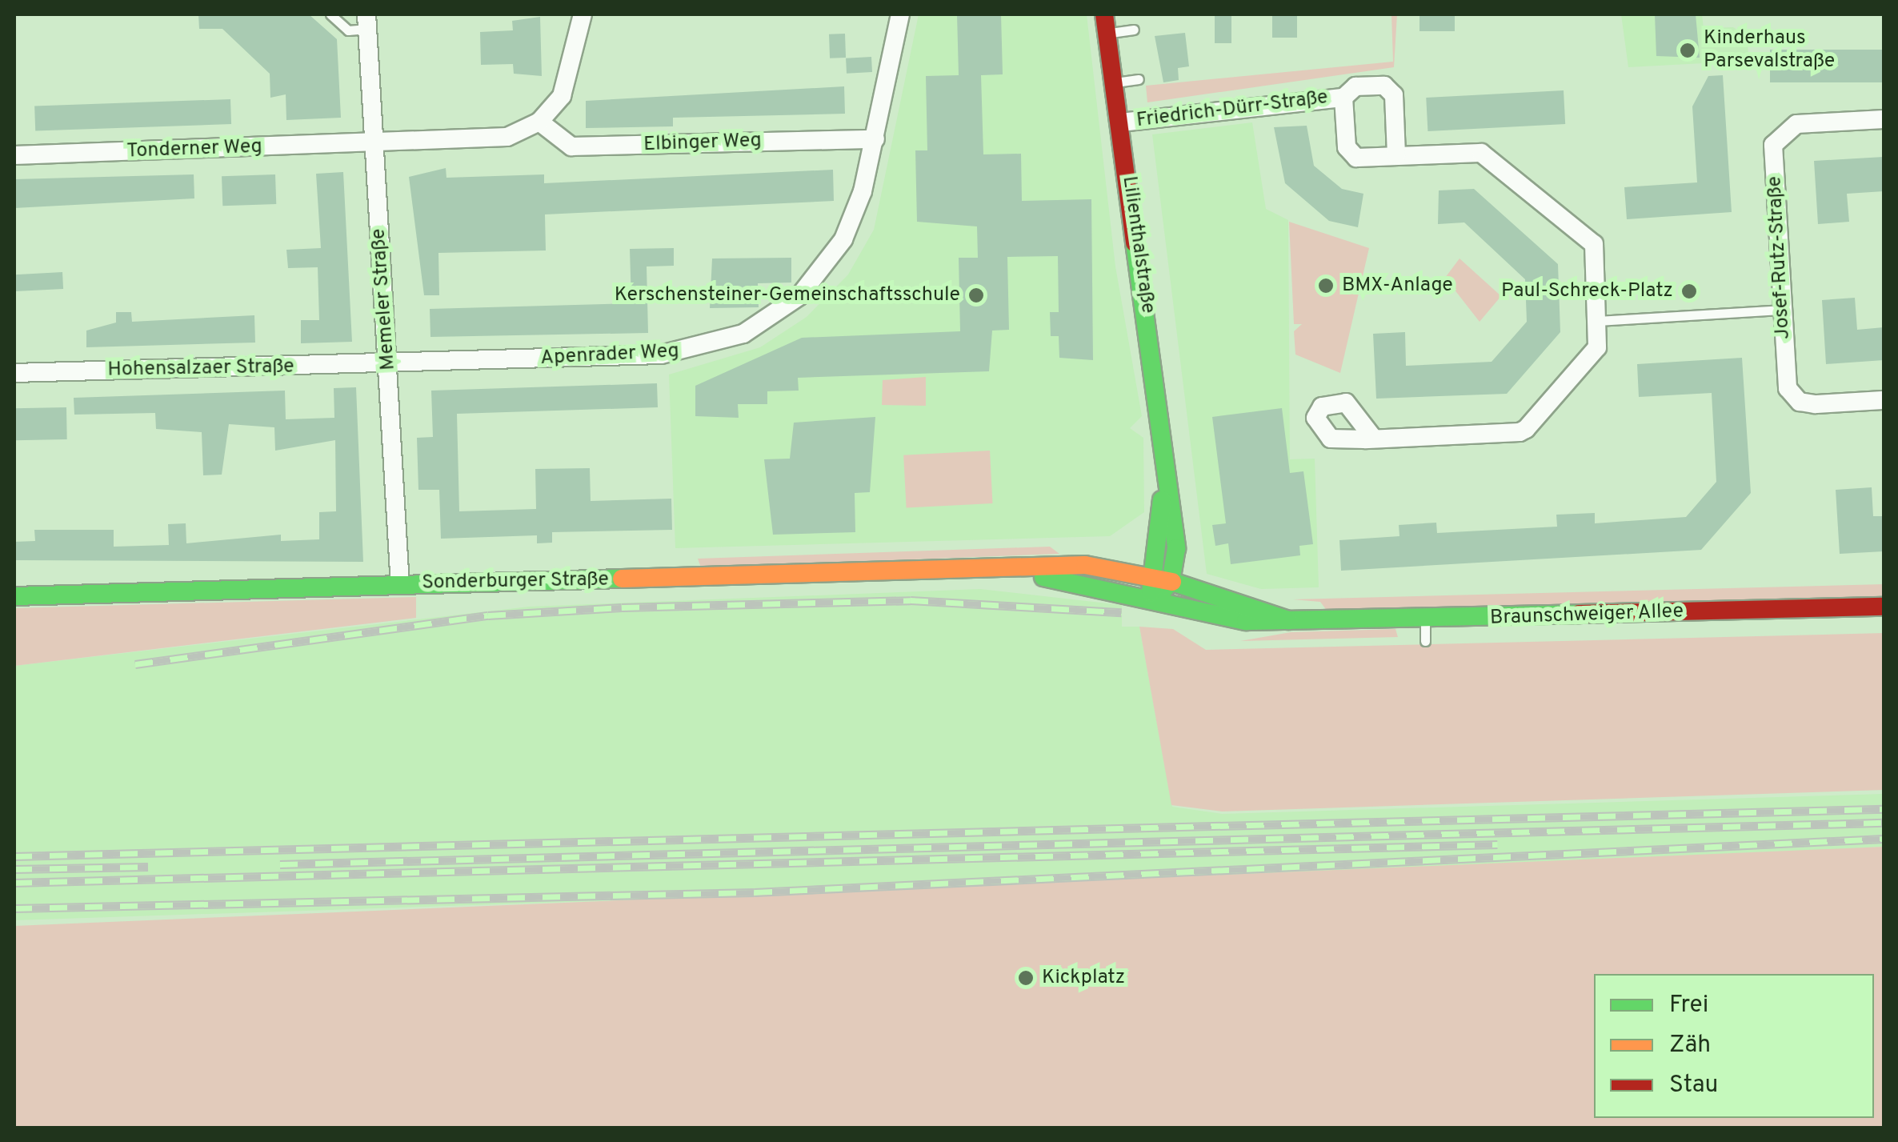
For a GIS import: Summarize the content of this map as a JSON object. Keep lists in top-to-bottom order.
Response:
{
  "streets": {
    "street": [
      "Friedrich-Dürr-Straße",
      "Elbinger Weg",
      "Tonderner Weg",
      "Lilienthalstraße",
      "Josef-Rutz-Straße",
      "Memeler Straße",
      "Apenrader Weg",
      "Hohensalzaer Straße",
      "Sonderburger Straße",
      "Braunschweiger Allee"
    ]
  },
  "crossings": [
    ["Friedrich-Dürr-Straße", "Lilienthalstraße"],
    ["Elbinger Weg", "Tonderner Weg"],
    ["Elbinger Weg", "Apenrader Weg"],
    ["Tonderner Weg", "Memeler Straße"],
    ["Lilienthalstraße", "Sonderburger Straße"],
    ["Lilienthalstraße", "Braunschweiger Allee"],
    ["Memeler Straße", "Apenrader Weg"],
    ["Memeler Straße", "Hohensalzaer Straße"],
    ["Memeler Straße", "Sonderburger Straße"],
    ["Apenrader Weg", "Hohensalzaer Straße"],
    ["Sonderburger Straße", "Braunschweiger Allee"]
  ],
  "places": [
    "Kinderhaus Parsevalstraße",
    "BMX-Anlage",
    "Paul-Schreck-Platz",
    "Kerschensteiner-Gemeinschaftsschule",
    "Kickplatz"
  ],
  "legend": ["Frei", "Zäh", "Stau"]
}
